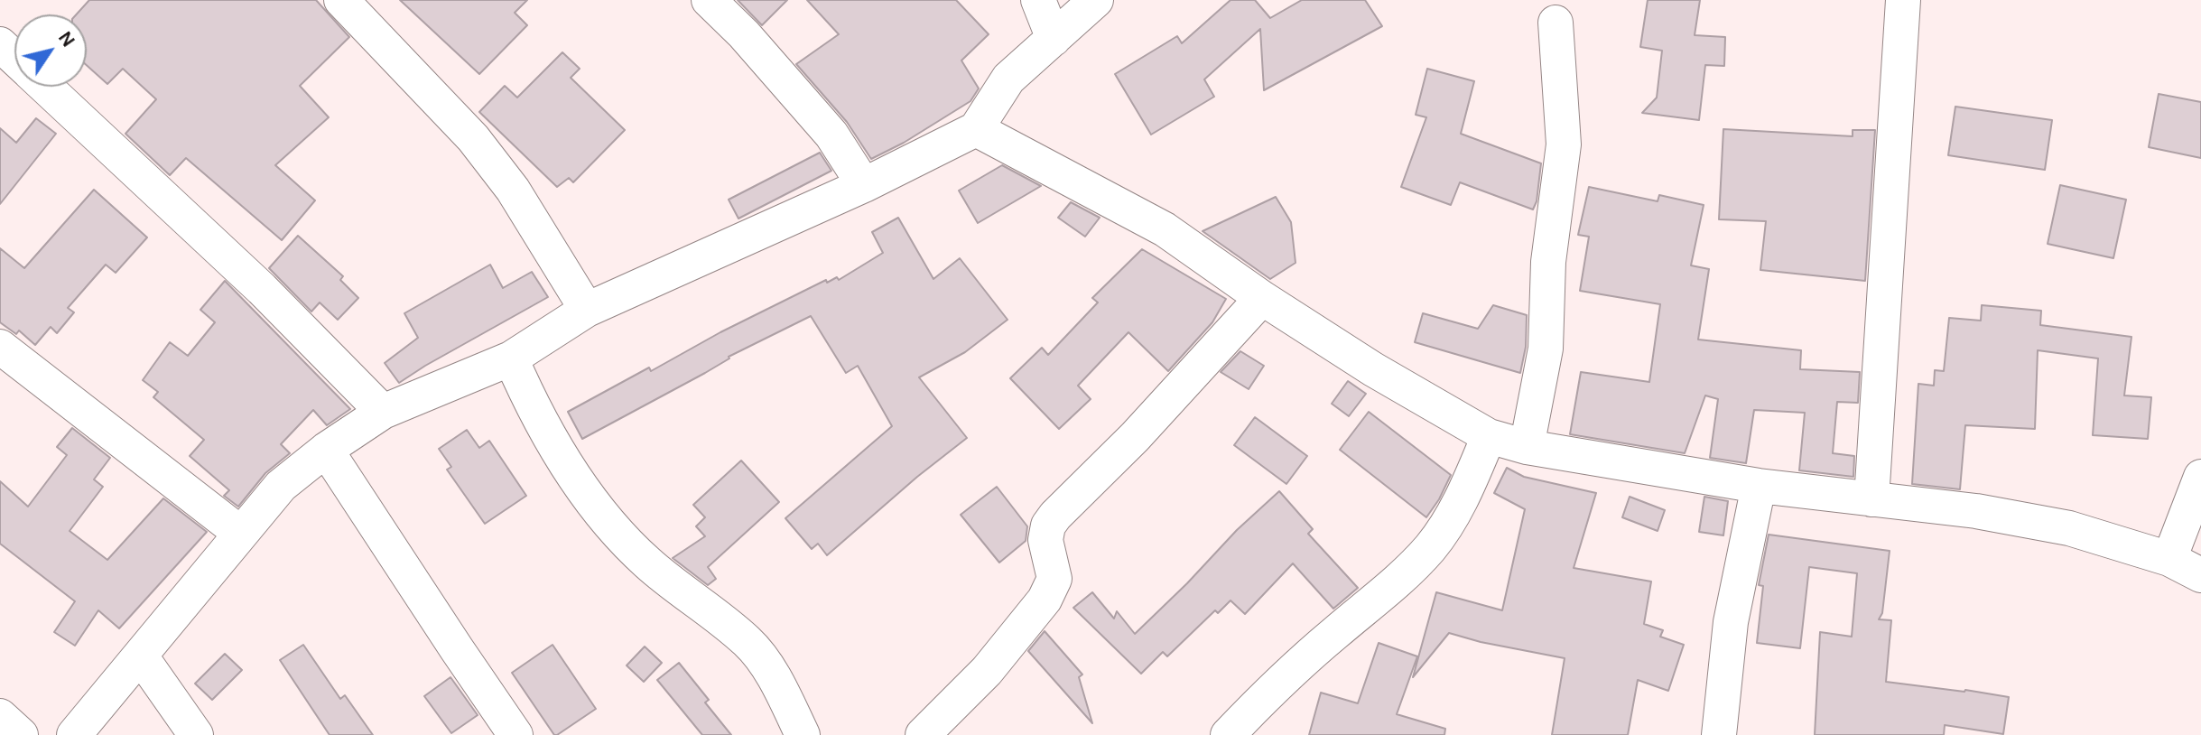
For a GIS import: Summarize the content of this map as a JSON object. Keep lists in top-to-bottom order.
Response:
{
  "north": "top right"
}
